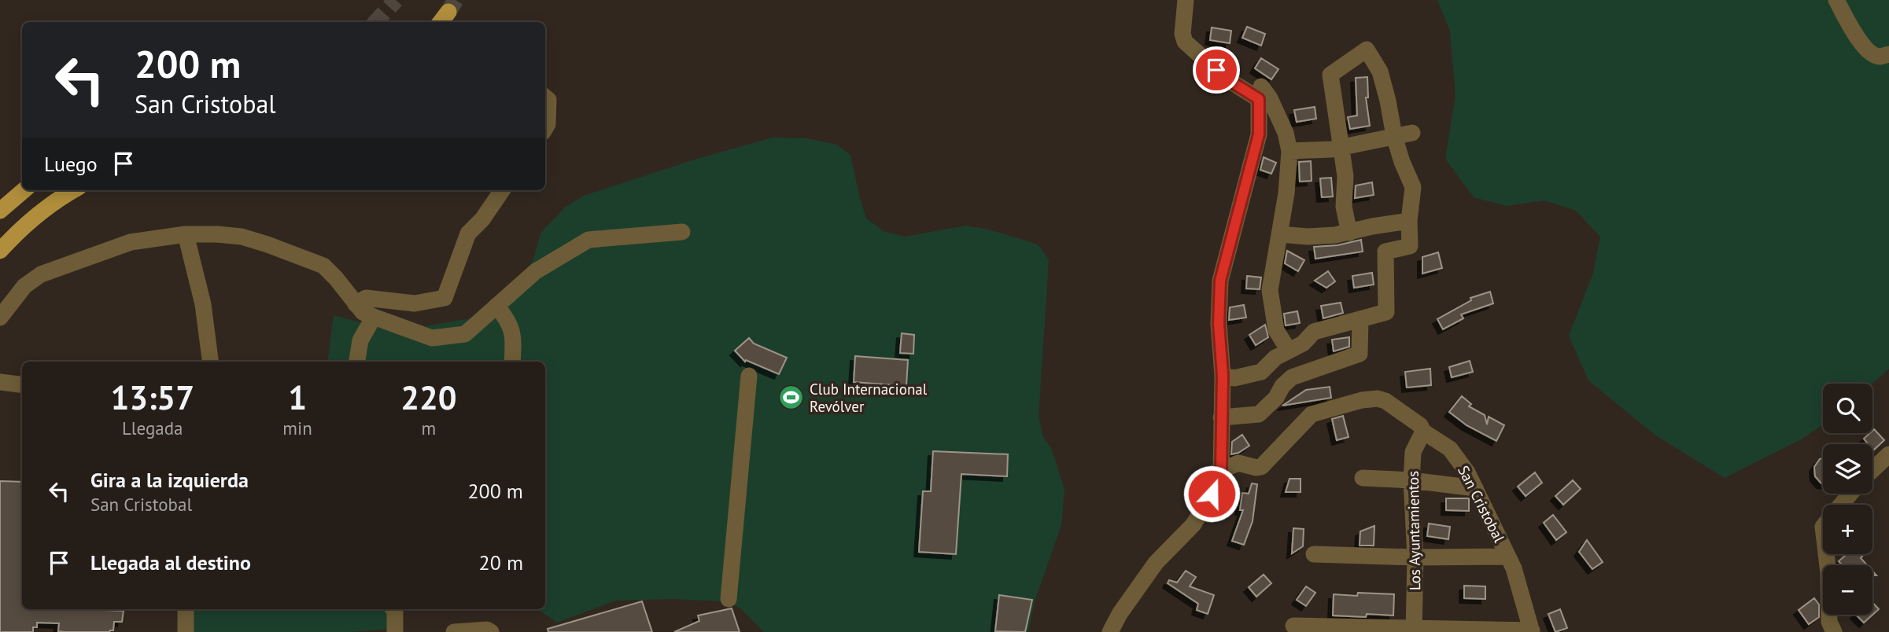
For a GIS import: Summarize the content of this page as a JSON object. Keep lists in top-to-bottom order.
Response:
{
  "streets": {
    "street": ["San Cristobal", "Los Ayuntamientos"]
  },
  "crossings": [
    ["San Cristobal", "Los Ayuntamientos"]
  ],
  "places": {
    "sports": ["Club Internacional Revólver"]
  },
  "page": {
    "turn": ["200 m", "San Cristobal"],
    "then": "Luego",
    "eta": [
      "13:57",
      "Llegada",
      "1",
      "min",
      "220",
      "m"
    ],
    "map_buttons": ["+", "−"],
    "list": [
      {
        "name": "Gira a la izquierda",
        "note": "San Cristobal",
        "value": "200 m"
      },
      {
        "name": "Llegada al destino",
        "value": "20 m"
      }
    ]
  }
}
